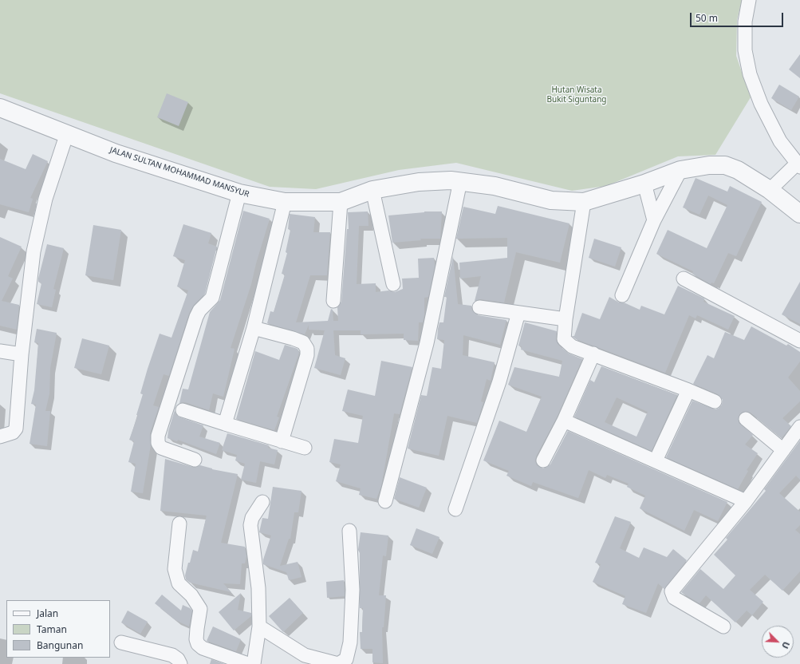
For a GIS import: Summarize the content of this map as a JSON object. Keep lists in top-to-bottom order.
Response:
{
  "streets": {
    "street": ["JALAN SULTAN MOHAMMAD MANSYUR"]
  },
  "parks": ["Hutan Wisata Bukit Siguntang"],
  "legend": ["Jalan", "Taman", "Bangunan"],
  "scale_bar": "50 m",
  "north": "bottom right"
}
